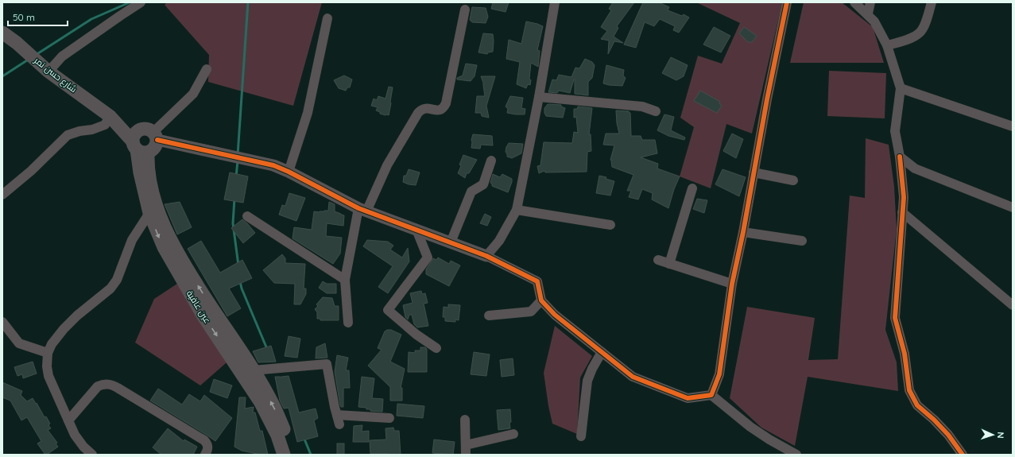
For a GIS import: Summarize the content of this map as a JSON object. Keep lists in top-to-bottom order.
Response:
{
  "streets": {
    "main road": ["شارع حسن نمر", "عين عافية"]
  },
  "crossings": [
    ["شارع حسن نمر", "عين عافية"]
  ],
  "scale_bar": "50 m",
  "north": "right"
}
